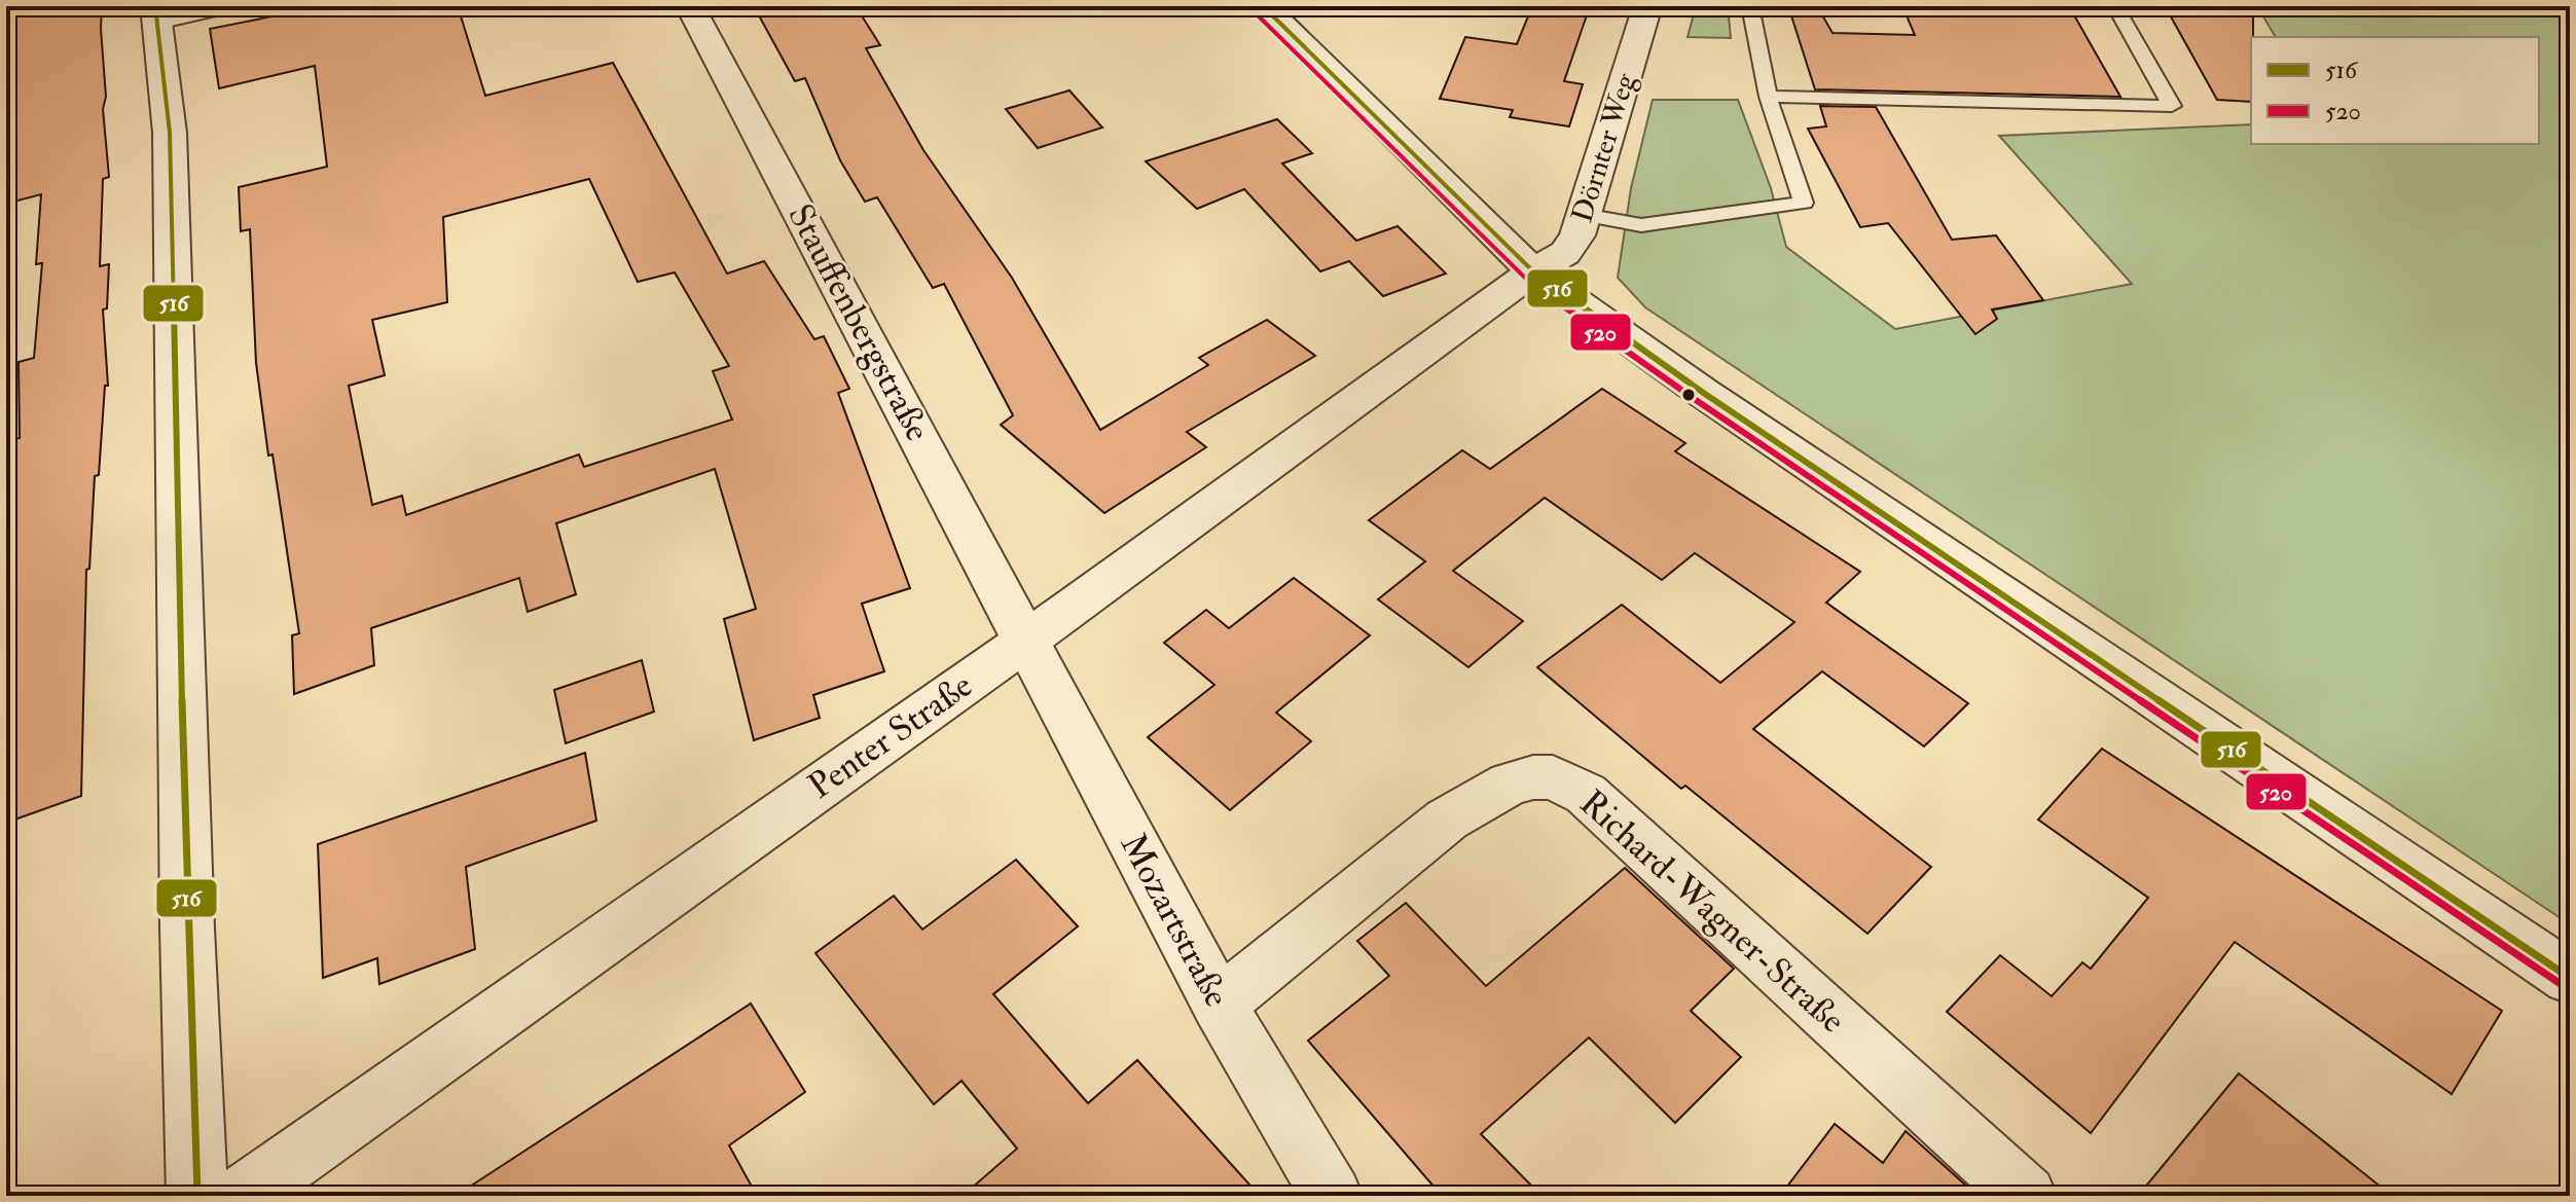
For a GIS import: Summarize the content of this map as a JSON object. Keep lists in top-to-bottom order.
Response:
{
  "streets": {
    "street": [
      "Dörnter Weg",
      "Stauffenbergstraße",
      "Penter Straße",
      "Richard-Wagner-Straße",
      "Mozartstraße"
    ]
  },
  "crossings": [
    ["Dörnter Weg", "Penter Straße"],
    ["Stauffenbergstraße", "Penter Straße"],
    ["Stauffenbergstraße", "Mozartstraße"],
    ["Penter Straße", "Mozartstraße"],
    ["Richard-Wagner-Straße", "Mozartstraße"]
  ],
  "lines": ["transit line 516", "transit line 520"],
  "legend": ["516", "520"]
}
